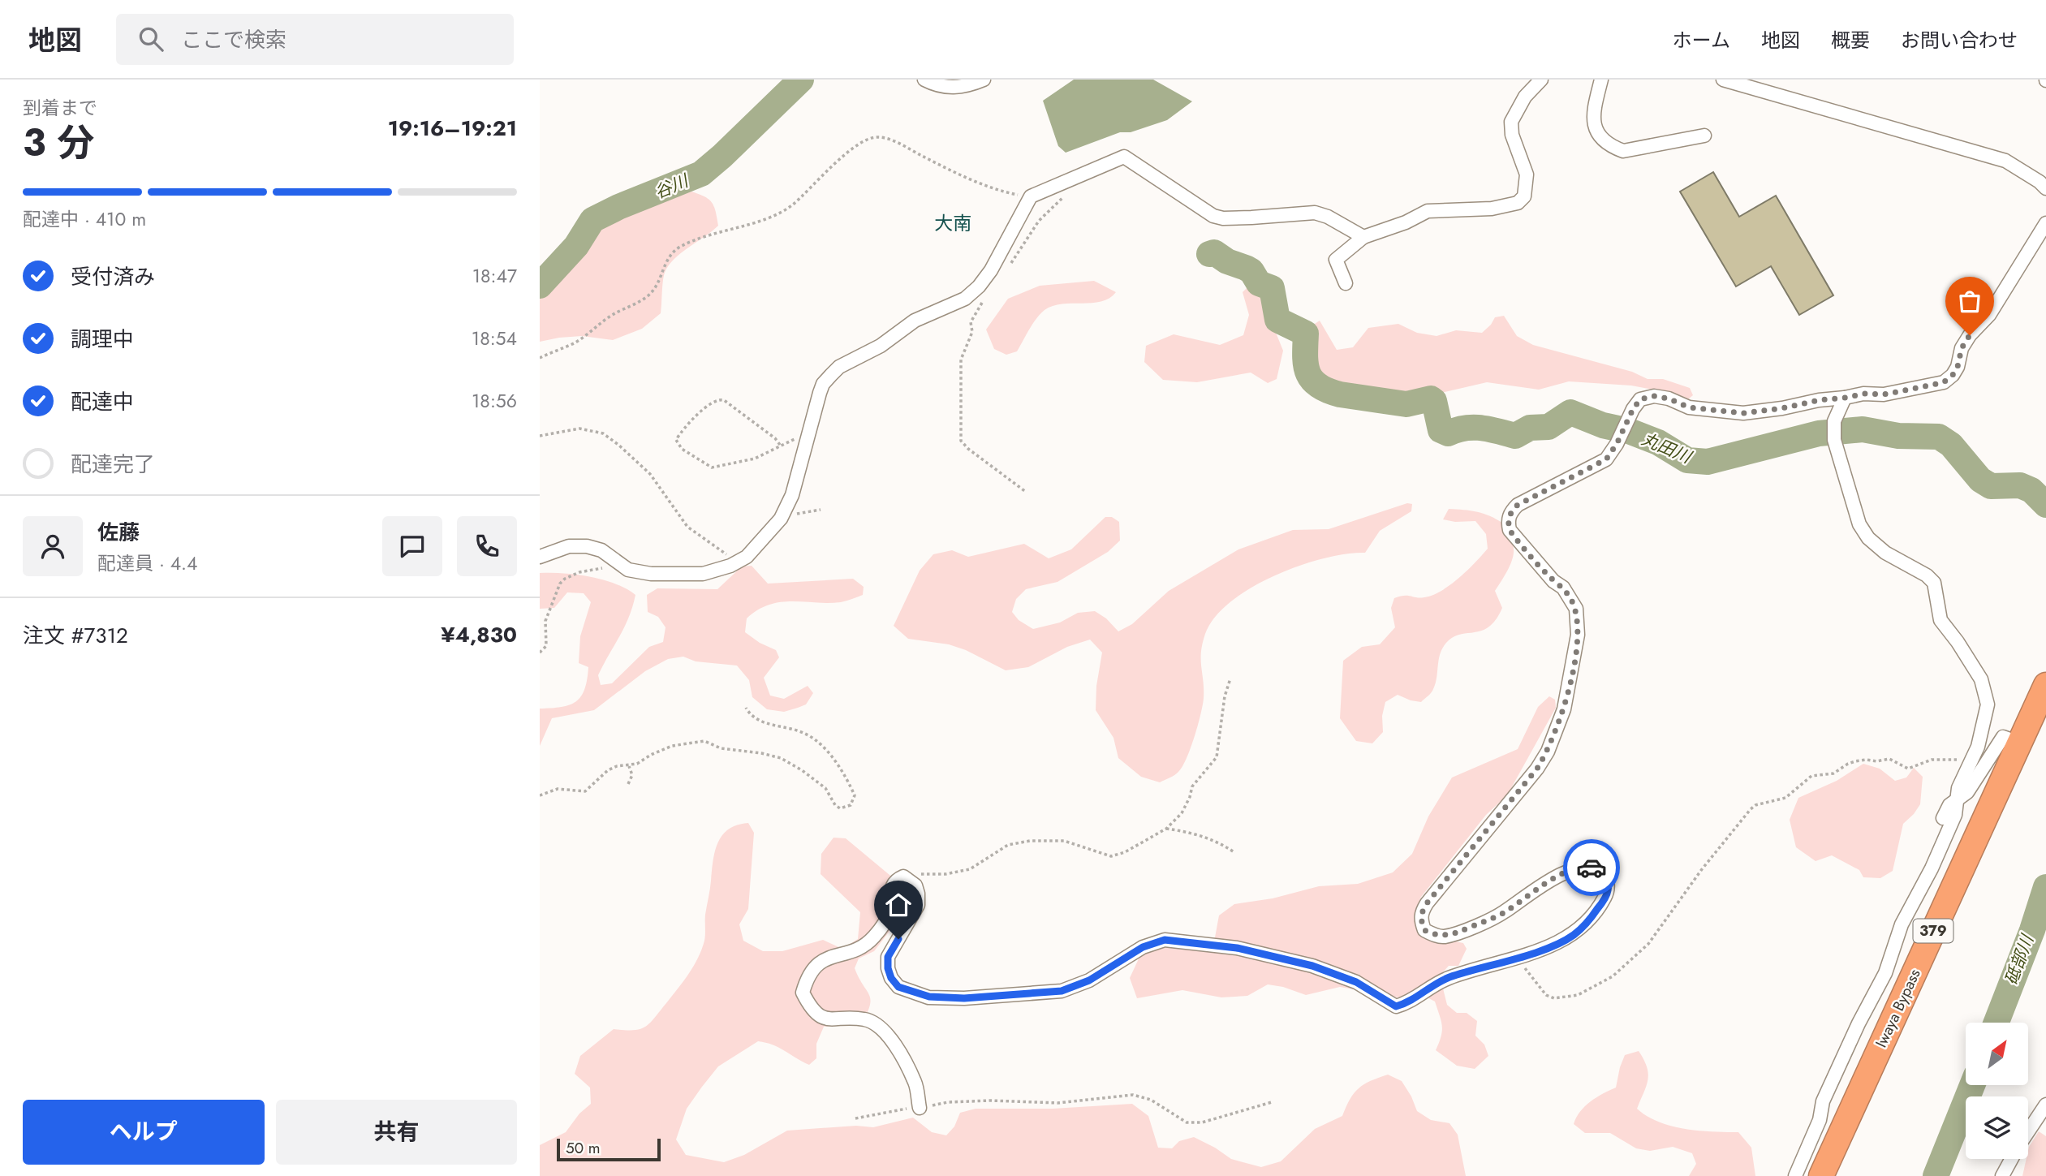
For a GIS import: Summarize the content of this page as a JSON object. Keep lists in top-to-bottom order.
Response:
{
  "streets": {
    "highway": ["379", "Iwaya Bypass"]
  },
  "districts": ["大南"],
  "water": ["谷川", "丸田川", "砥部川"],
  "scale_bar": "50 m",
  "north": "top right",
  "page": {
    "header": "地図",
    "search": "ここで検索",
    "nav": [
      "ホーム",
      "地図",
      "概要",
      "お問い合わせ"
    ],
    "heading": ["3 分", "到着まで", "19:16–19:21"],
    "panel": [
      "佐藤",
      "配達員 · 4.4",
      "注文 #7312",
      "¥4,830"
    ],
    "bar": "配達中 · 410 m",
    "list": [
      ["受付済み", "18:47"],
      ["調理中", "18:54"],
      ["配達中", "18:56"],
      "配達完了"
    ],
    "buttons": ["ヘルプ", "共有"],
    "scale": "50 m"
  }
}
